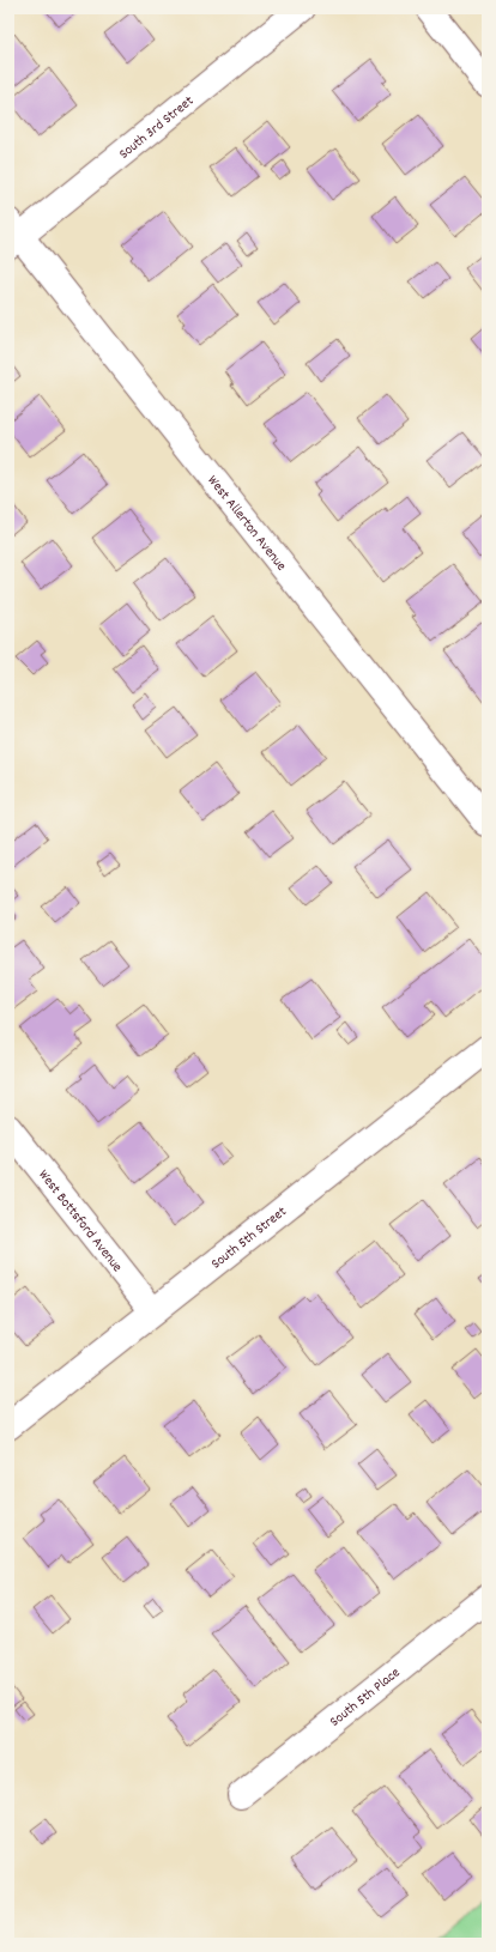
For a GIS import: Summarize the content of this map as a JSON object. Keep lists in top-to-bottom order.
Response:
{
  "streets": {
    "street": [
      "South 3rd Street",
      "West Allerton Avenue",
      "West Bottsford Avenue",
      "South 5th Street",
      "South 5th Place"
    ]
  },
  "crossings": [
    ["South 3rd Street", "West Allerton Avenue"],
    ["West Bottsford Avenue", "South 5th Street"]
  ]
}
